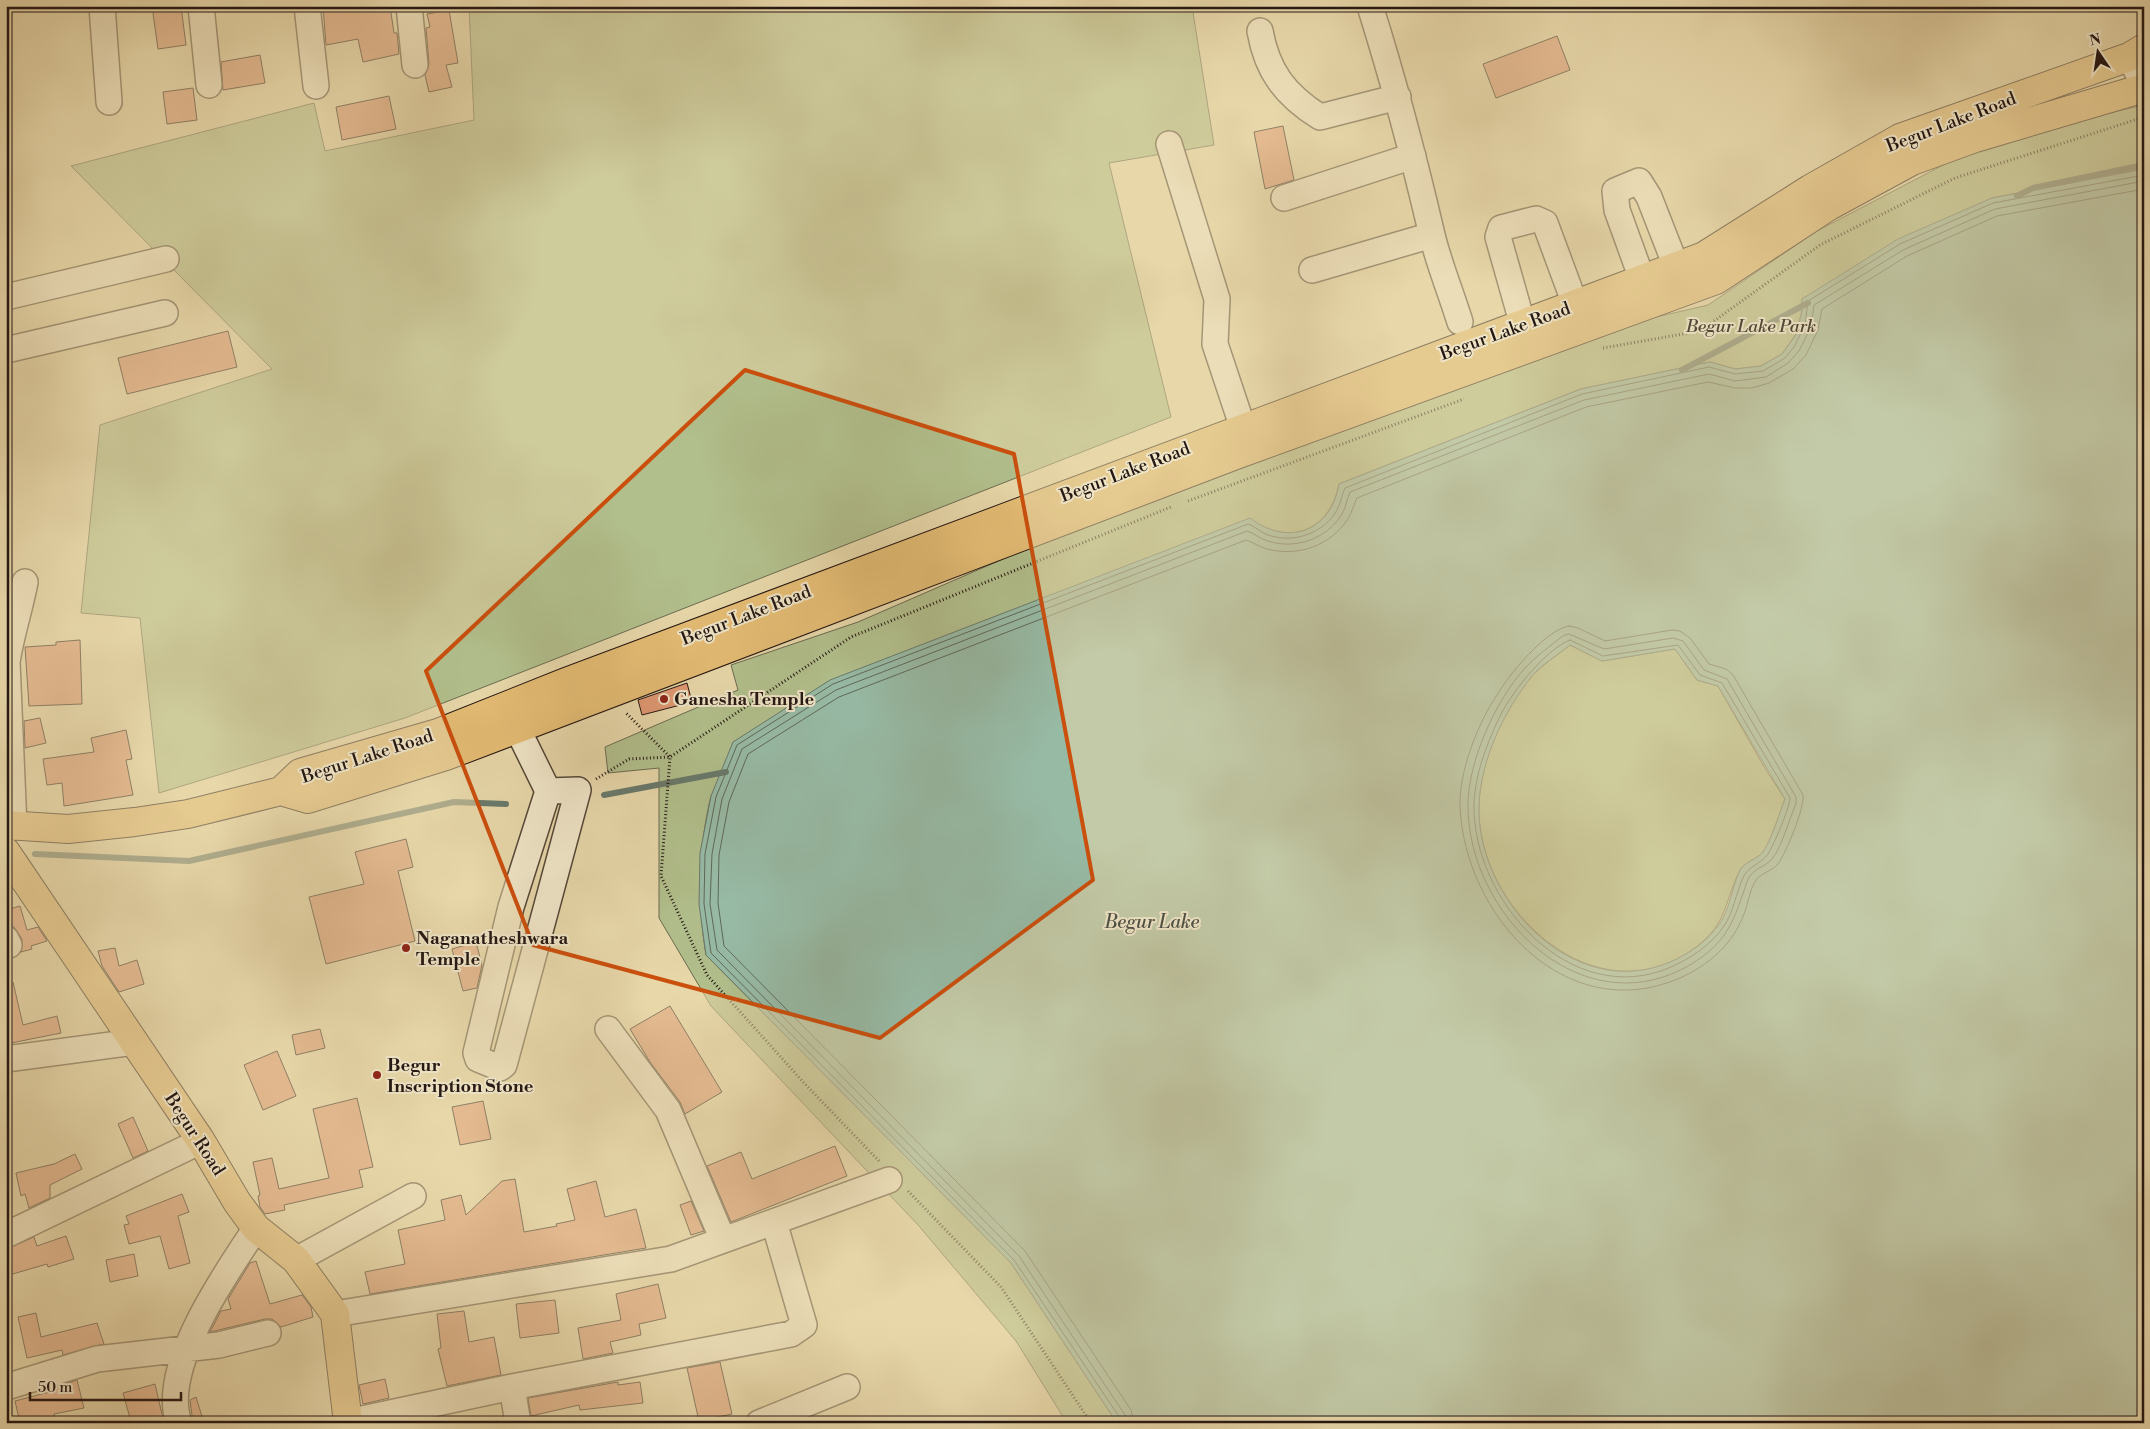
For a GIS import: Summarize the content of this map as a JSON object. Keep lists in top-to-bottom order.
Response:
{
  "streets": {
    "main road": ["Begur Lake Road", "Begur Road"]
  },
  "water": ["Begur Lake"],
  "parks": ["Begur Lake Park"],
  "places": ["Ganesha Temple", "Naganatheshwara Temple", "Begur Inscription Stone"],
  "scale_bar": "50 m",
  "north": "top"
}
